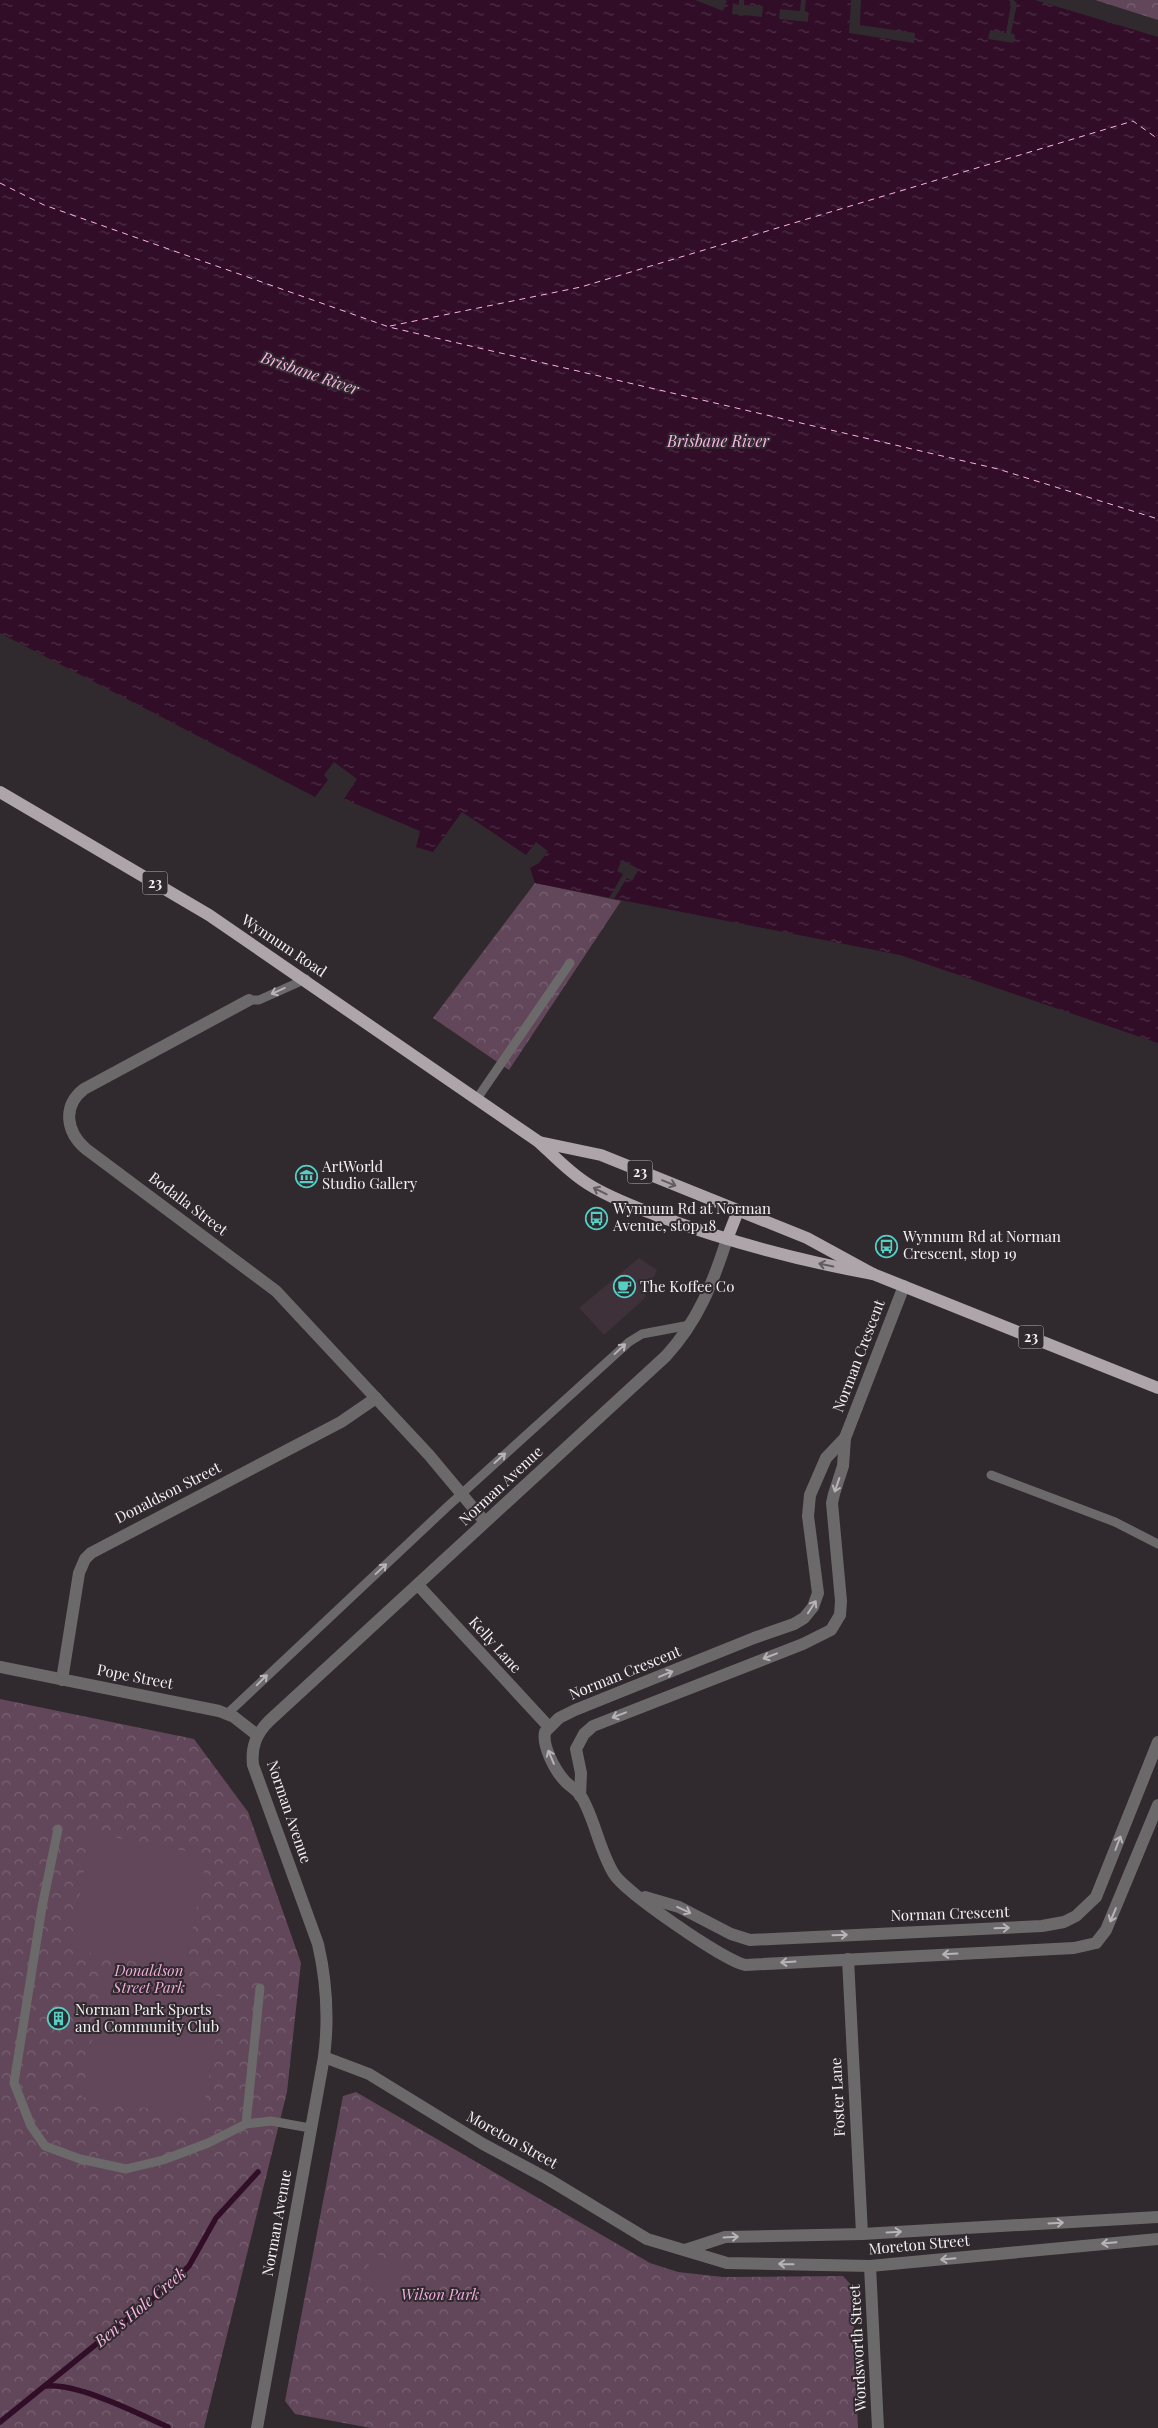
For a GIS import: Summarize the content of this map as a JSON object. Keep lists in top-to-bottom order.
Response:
{
  "streets": {
    "main road": ["23", "Wynnum Road", "Norman Avenue"],
    "street": [
      "Bodalla Street",
      "Norman Crescent",
      "Donaldson Street",
      "Kelly Lane",
      "Pope Street",
      "Foster Lane",
      "Moreton Street",
      "Wordsworth Street"
    ]
  },
  "crossings": [
    ["Wynnum Road", "Bodalla Street"],
    ["Wynnum Road", "Norman Crescent"],
    ["Wynnum Road", "Norman Avenue"],
    ["Bodalla Street", "Norman Avenue"],
    ["Bodalla Street", "Donaldson Street"],
    ["Norman Crescent", "Kelly Lane"],
    ["Norman Crescent", "Foster Lane"],
    ["Norman Avenue", "Kelly Lane"],
    ["Norman Avenue", "Pope Street"],
    ["Norman Avenue", "Moreton Street"],
    ["Donaldson Street", "Pope Street"],
    ["Foster Lane", "Moreton Street"],
    ["Moreton Street", "Wordsworth Street"]
  ],
  "water": ["Brisbane River", "Ben's Hole Creek"],
  "parks": ["Donaldson Street Park", "Wilson Park"],
  "places": {
    "museum": ["ArtWorld Studio Gallery"],
    "bus stop": ["Wynnum Rd at Norman Avenue, stop 18", "Wynnum Rd at Norman Crescent, stop 19"],
    "cafe": ["The Koffee Co"],
    "building": ["Norman Park Sports and Community Club"]
  }
}
